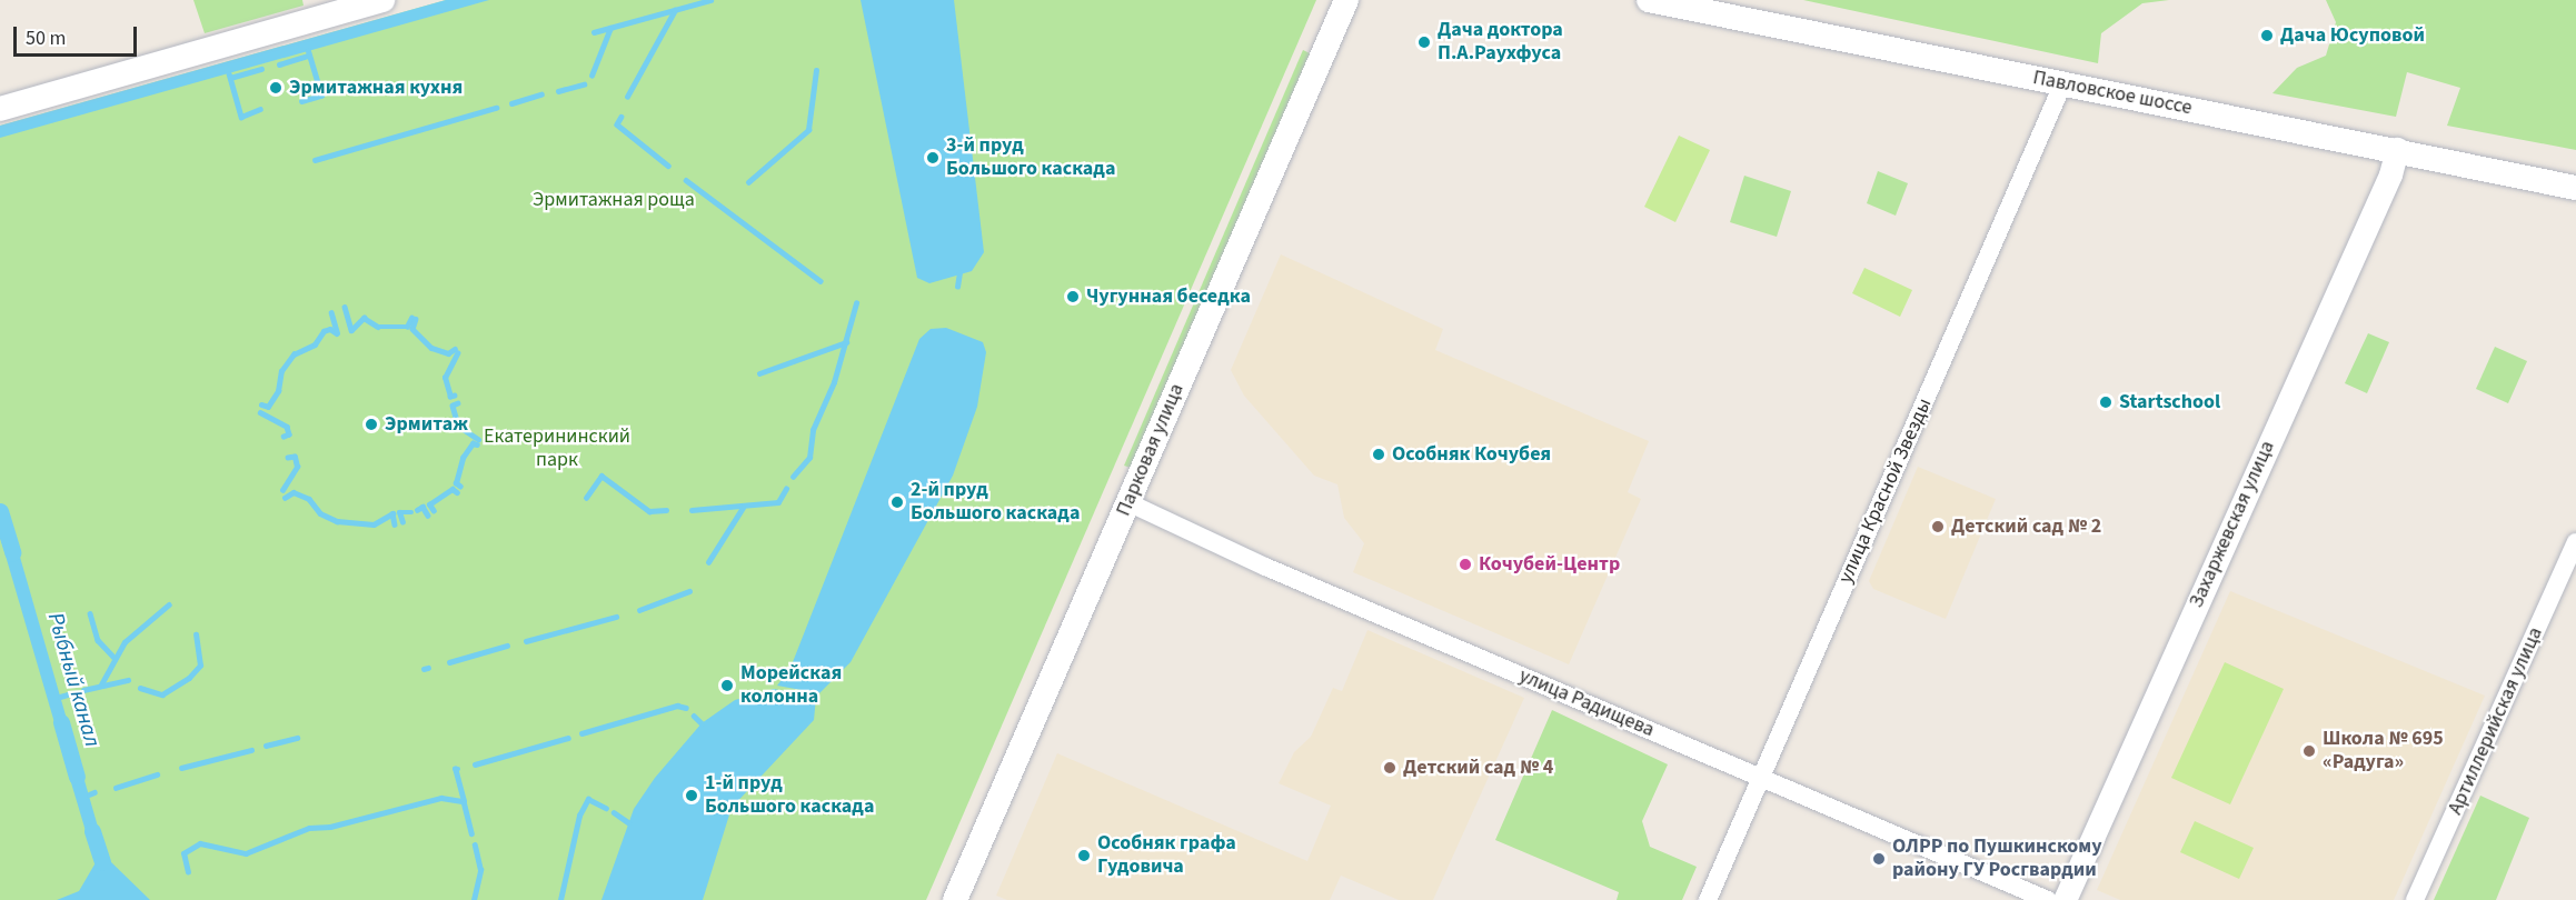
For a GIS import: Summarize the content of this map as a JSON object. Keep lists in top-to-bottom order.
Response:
{
  "streets": {
    "main road": ["Павловское шоссе", "Парковая улица"],
    "street": [
      "улица Красной Звезды",
      "Захаржевская улица",
      "улица Радищева",
      "Артиллерийская улица"
    ]
  },
  "crossings": [
    ["Павловское шоссе", "улица Красной Звезды"],
    ["Павловское шоссе", "Захаржевская улица"],
    ["Парковая улица", "улица Радищева"],
    ["улица Красной Звезды", "улица Радищева"]
  ],
  "water": ["Рыбный канал"],
  "parks": ["Эрмитажная роща", "Екатерининский парк"],
  "places": [
    "Дача Юсуповой",
    "Дача доктора П.А.Раухфуса",
    "Эрмитажная кухня",
    "3-й пруд Большого каскада",
    "Чугунная беседка",
    "Startschool",
    "Эрмитаж",
    "Особняк Кочубея",
    "2-й пруд Большого каскада",
    "Детский сад № 2",
    "Кочубей-Центр",
    "Морейская колонна",
    "Школа № 695 «Радуга»",
    "Детский сад № 4",
    "1-й пруд Большого каскада",
    "Особняк графа Гудовича",
    "ОЛРР по Пушкинскому району ГУ Росгвардии"
  ],
  "scale_bar": "50 m"
}
